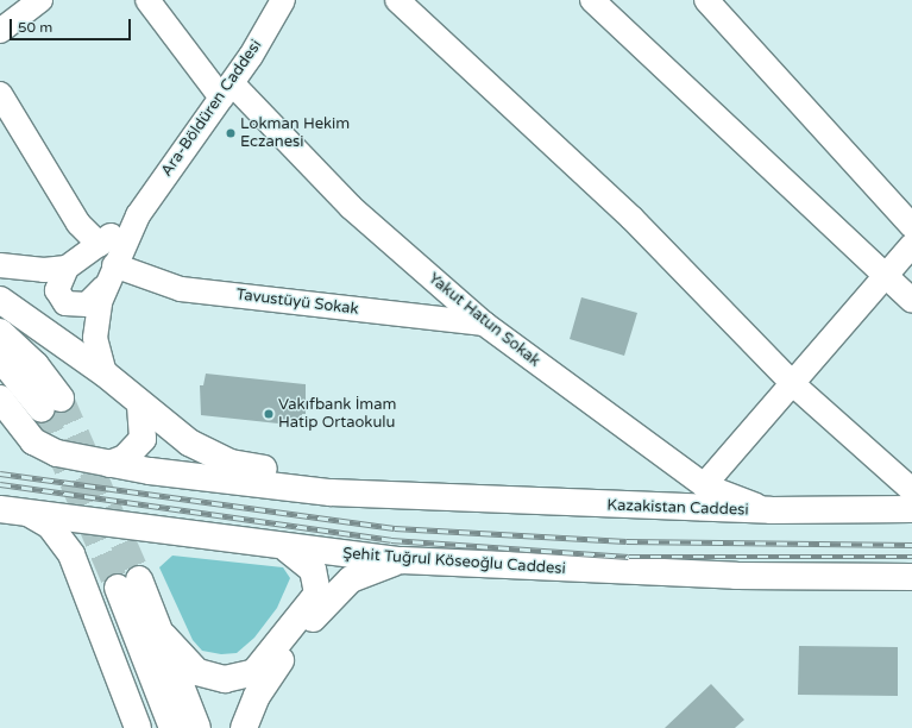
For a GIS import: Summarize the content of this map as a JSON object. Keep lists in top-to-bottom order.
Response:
{
  "streets": {
    "main road": ["Kazakistan Caddesi", "Şehit Tuğrul Köseoğlu Caddesi"],
    "street": ["Ara-Böldüren Caddesi", "Tavustüyü Sokak", "Yakut Hatun Sokak"]
  },
  "crossings": [
    ["Ara-Böldüren Caddesi", "Tavustüyü Sokak"],
    ["Ara-Böldüren Caddesi", "Yakut Hatun Sokak"],
    ["Tavustüyü Sokak", "Yakut Hatun Sokak"],
    ["Yakut Hatun Sokak", "Kazakistan Caddesi"]
  ],
  "places": ["Lokman Hekim Eczanesi", "Vakıfbank İmam Hatip Ortaokulu"],
  "scale_bar": "50 m"
}
